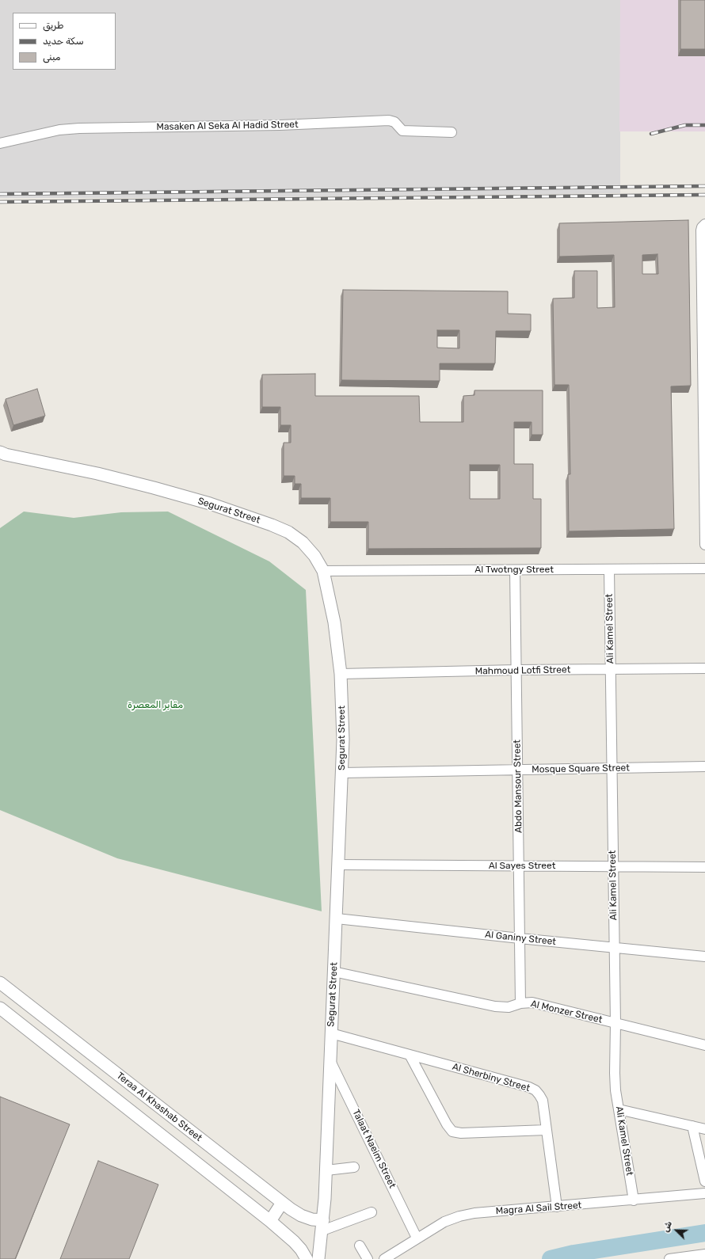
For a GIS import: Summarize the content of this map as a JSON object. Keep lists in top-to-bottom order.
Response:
{
  "streets": {
    "street": [
      "Masaken Al Seka Al Hadid Street",
      "Segurat Street",
      "Al Twotngy Street",
      "Ali Kamel Street",
      "Mahmoud Lotfi Street",
      "Mosque Square Street",
      "Abdo Mansour Street",
      "Al Sayes Street",
      "Al Ganiny Street",
      "Al Monzer Street",
      "Al Sherbiny Street",
      "Teraa Al Khashab Street",
      "Talaat Naeim Street",
      "Magra Al Sail Street"
    ]
  },
  "crossings": [
    ["Segurat Street", "Al Twotngy Street"],
    ["Segurat Street", "Mahmoud Lotfi Street"],
    ["Segurat Street", "Mosque Square Street"],
    ["Segurat Street", "Al Sayes Street"],
    ["Segurat Street", "Al Ganiny Street"],
    ["Segurat Street", "Al Monzer Street"],
    ["Segurat Street", "Al Sherbiny Street"],
    ["Segurat Street", "Teraa Al Khashab Street"],
    ["Segurat Street", "Talaat Naeim Street"],
    ["Al Twotngy Street", "Ali Kamel Street"],
    ["Al Twotngy Street", "Abdo Mansour Street"],
    ["Ali Kamel Street", "Mahmoud Lotfi Street"],
    ["Ali Kamel Street", "Mosque Square Street"],
    ["Ali Kamel Street", "Al Sayes Street"],
    ["Ali Kamel Street", "Al Ganiny Street"],
    ["Ali Kamel Street", "Al Monzer Street"],
    ["Ali Kamel Street", "Magra Al Sail Street"],
    ["Mahmoud Lotfi Street", "Abdo Mansour Street"],
    ["Mosque Square Street", "Abdo Mansour Street"],
    ["Abdo Mansour Street", "Al Sayes Street"],
    ["Abdo Mansour Street", "Al Ganiny Street"],
    ["Abdo Mansour Street", "Al Monzer Street"],
    ["Al Sherbiny Street", "Magra Al Sail Street"],
    ["Talaat Naeim Street", "Magra Al Sail Street"]
  ],
  "parks": ["مقابر المعصرة"],
  "legend": ["طريق", "سكة حديد", "مبنى"],
  "north": "top left"
}
